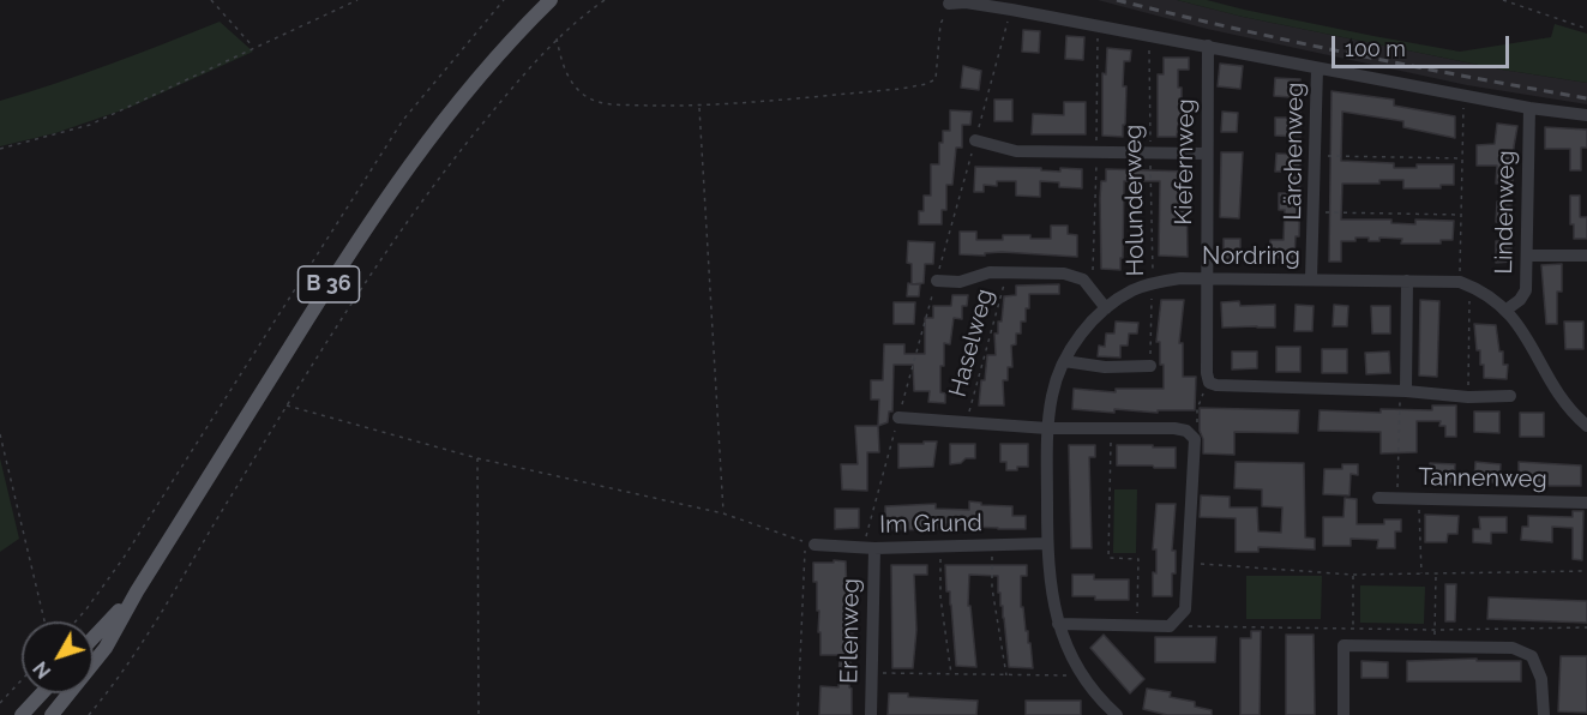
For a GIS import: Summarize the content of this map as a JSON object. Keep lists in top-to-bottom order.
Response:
{
  "streets": {
    "main road": ["B 36"],
    "street": [
      "Lärchenweg",
      "Kiefernweg",
      "Lindenweg",
      "Nordring",
      "Tannenweg",
      "Im Grund",
      "Erlenweg"
    ],
    "path": ["Holunderweg", "Haselweg"]
  },
  "crossings": [
    ["Lärchenweg", "Nordring"],
    ["Kiefernweg", "Nordring"],
    ["Holunderweg", "Nordring"],
    ["Nordring", "Im Grund"],
    ["Im Grund", "Erlenweg"]
  ],
  "scale_bar": "100 m",
  "north": "bottom left"
}
